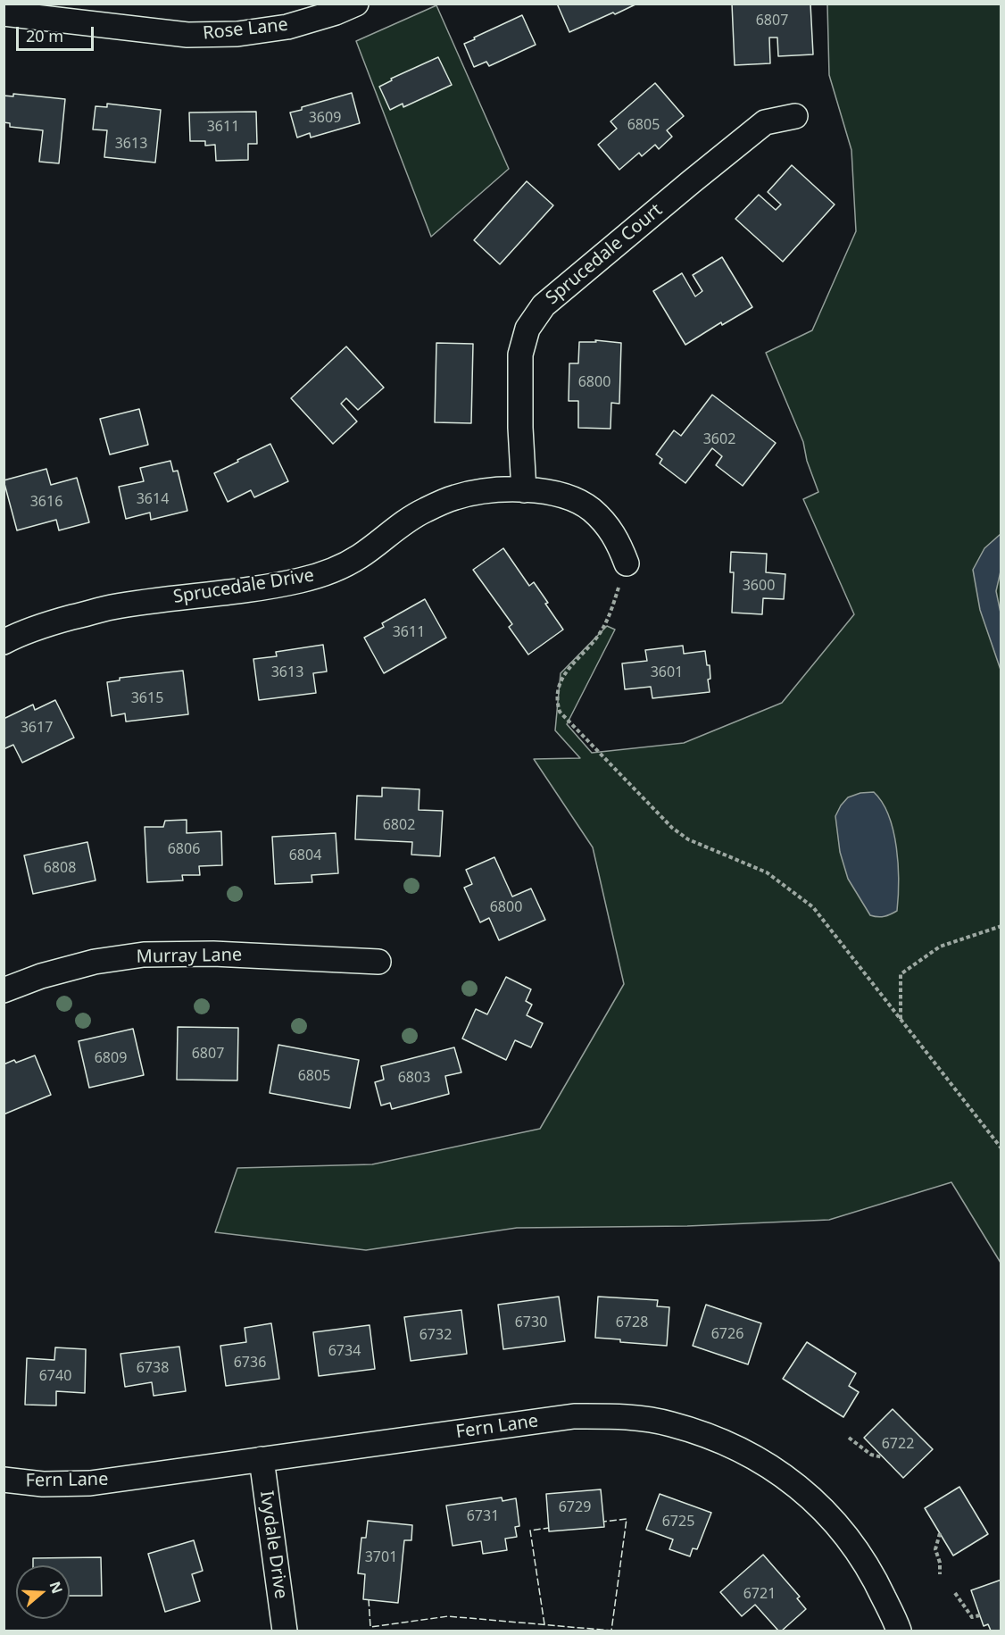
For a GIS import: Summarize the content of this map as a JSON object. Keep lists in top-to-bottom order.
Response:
{
  "streets": {
    "street": [
      "Rose Lane",
      "Sprucedale Court",
      "Sprucedale Drive",
      "Murray Lane",
      "Fern Lane",
      "Ivydale Drive"
    ]
  },
  "crossings": [
    ["Sprucedale Court", "Sprucedale Drive"],
    ["Fern Lane", "Ivydale Drive"]
  ],
  "house_numbers": [
    "6807",
    "3609",
    "6805",
    "3611",
    "3613",
    "6800",
    "3602",
    "3614",
    "3616",
    "3600",
    "3611",
    "3613",
    "3601",
    "3615",
    "3617",
    "6802",
    "6806",
    "6804",
    "6808",
    "6800",
    "6807",
    "6809",
    "6805",
    "6803",
    "6730",
    "6728",
    "6726",
    "6732",
    "6734",
    "6736",
    "6738",
    "6740",
    "6722",
    "6729",
    "6731",
    "6725",
    "3701",
    "6721"
  ],
  "scale_bar": "20 m",
  "north": "right"
}
